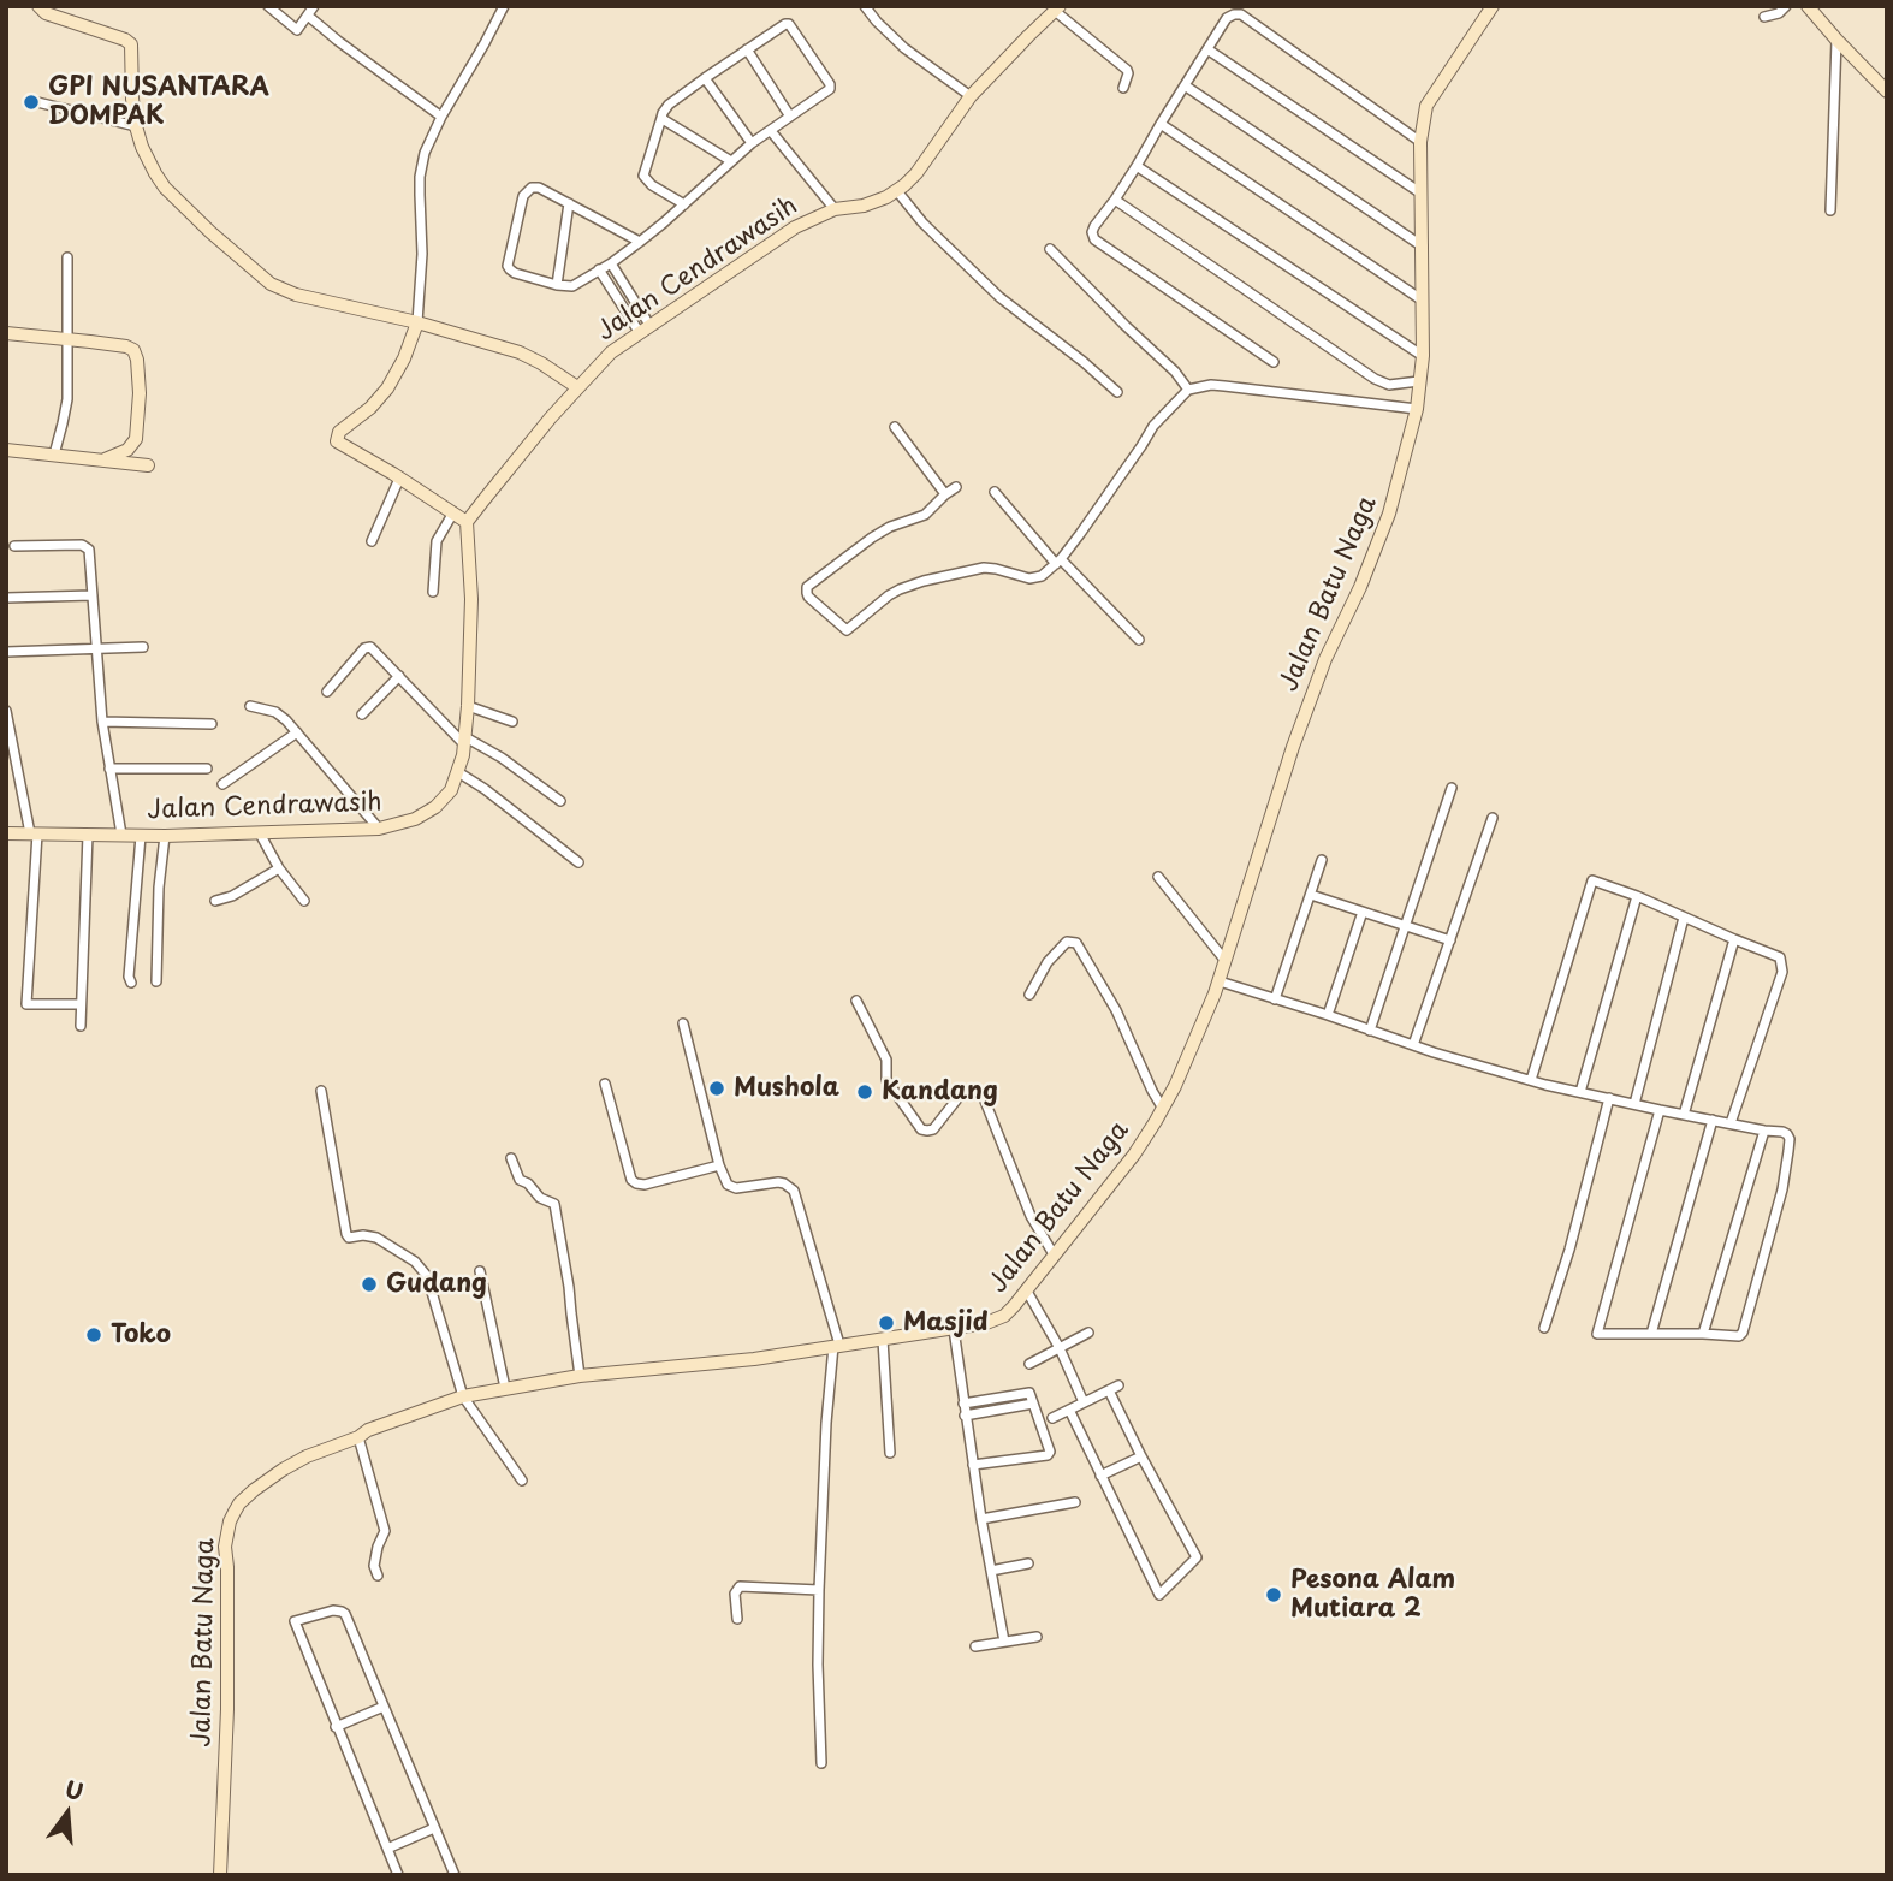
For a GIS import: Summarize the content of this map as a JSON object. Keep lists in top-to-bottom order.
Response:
{
  "streets": {
    "street": ["Jalan Cendrawasih", "Jalan Batu Naga"]
  },
  "places": [
    "GPI NUSANTARA DOMPAK",
    "Mushola",
    "Kandang",
    "Gudang",
    "Masjid",
    "Toko",
    "Pesona Alam Mutiara 2"
  ],
  "north": "top"
}
